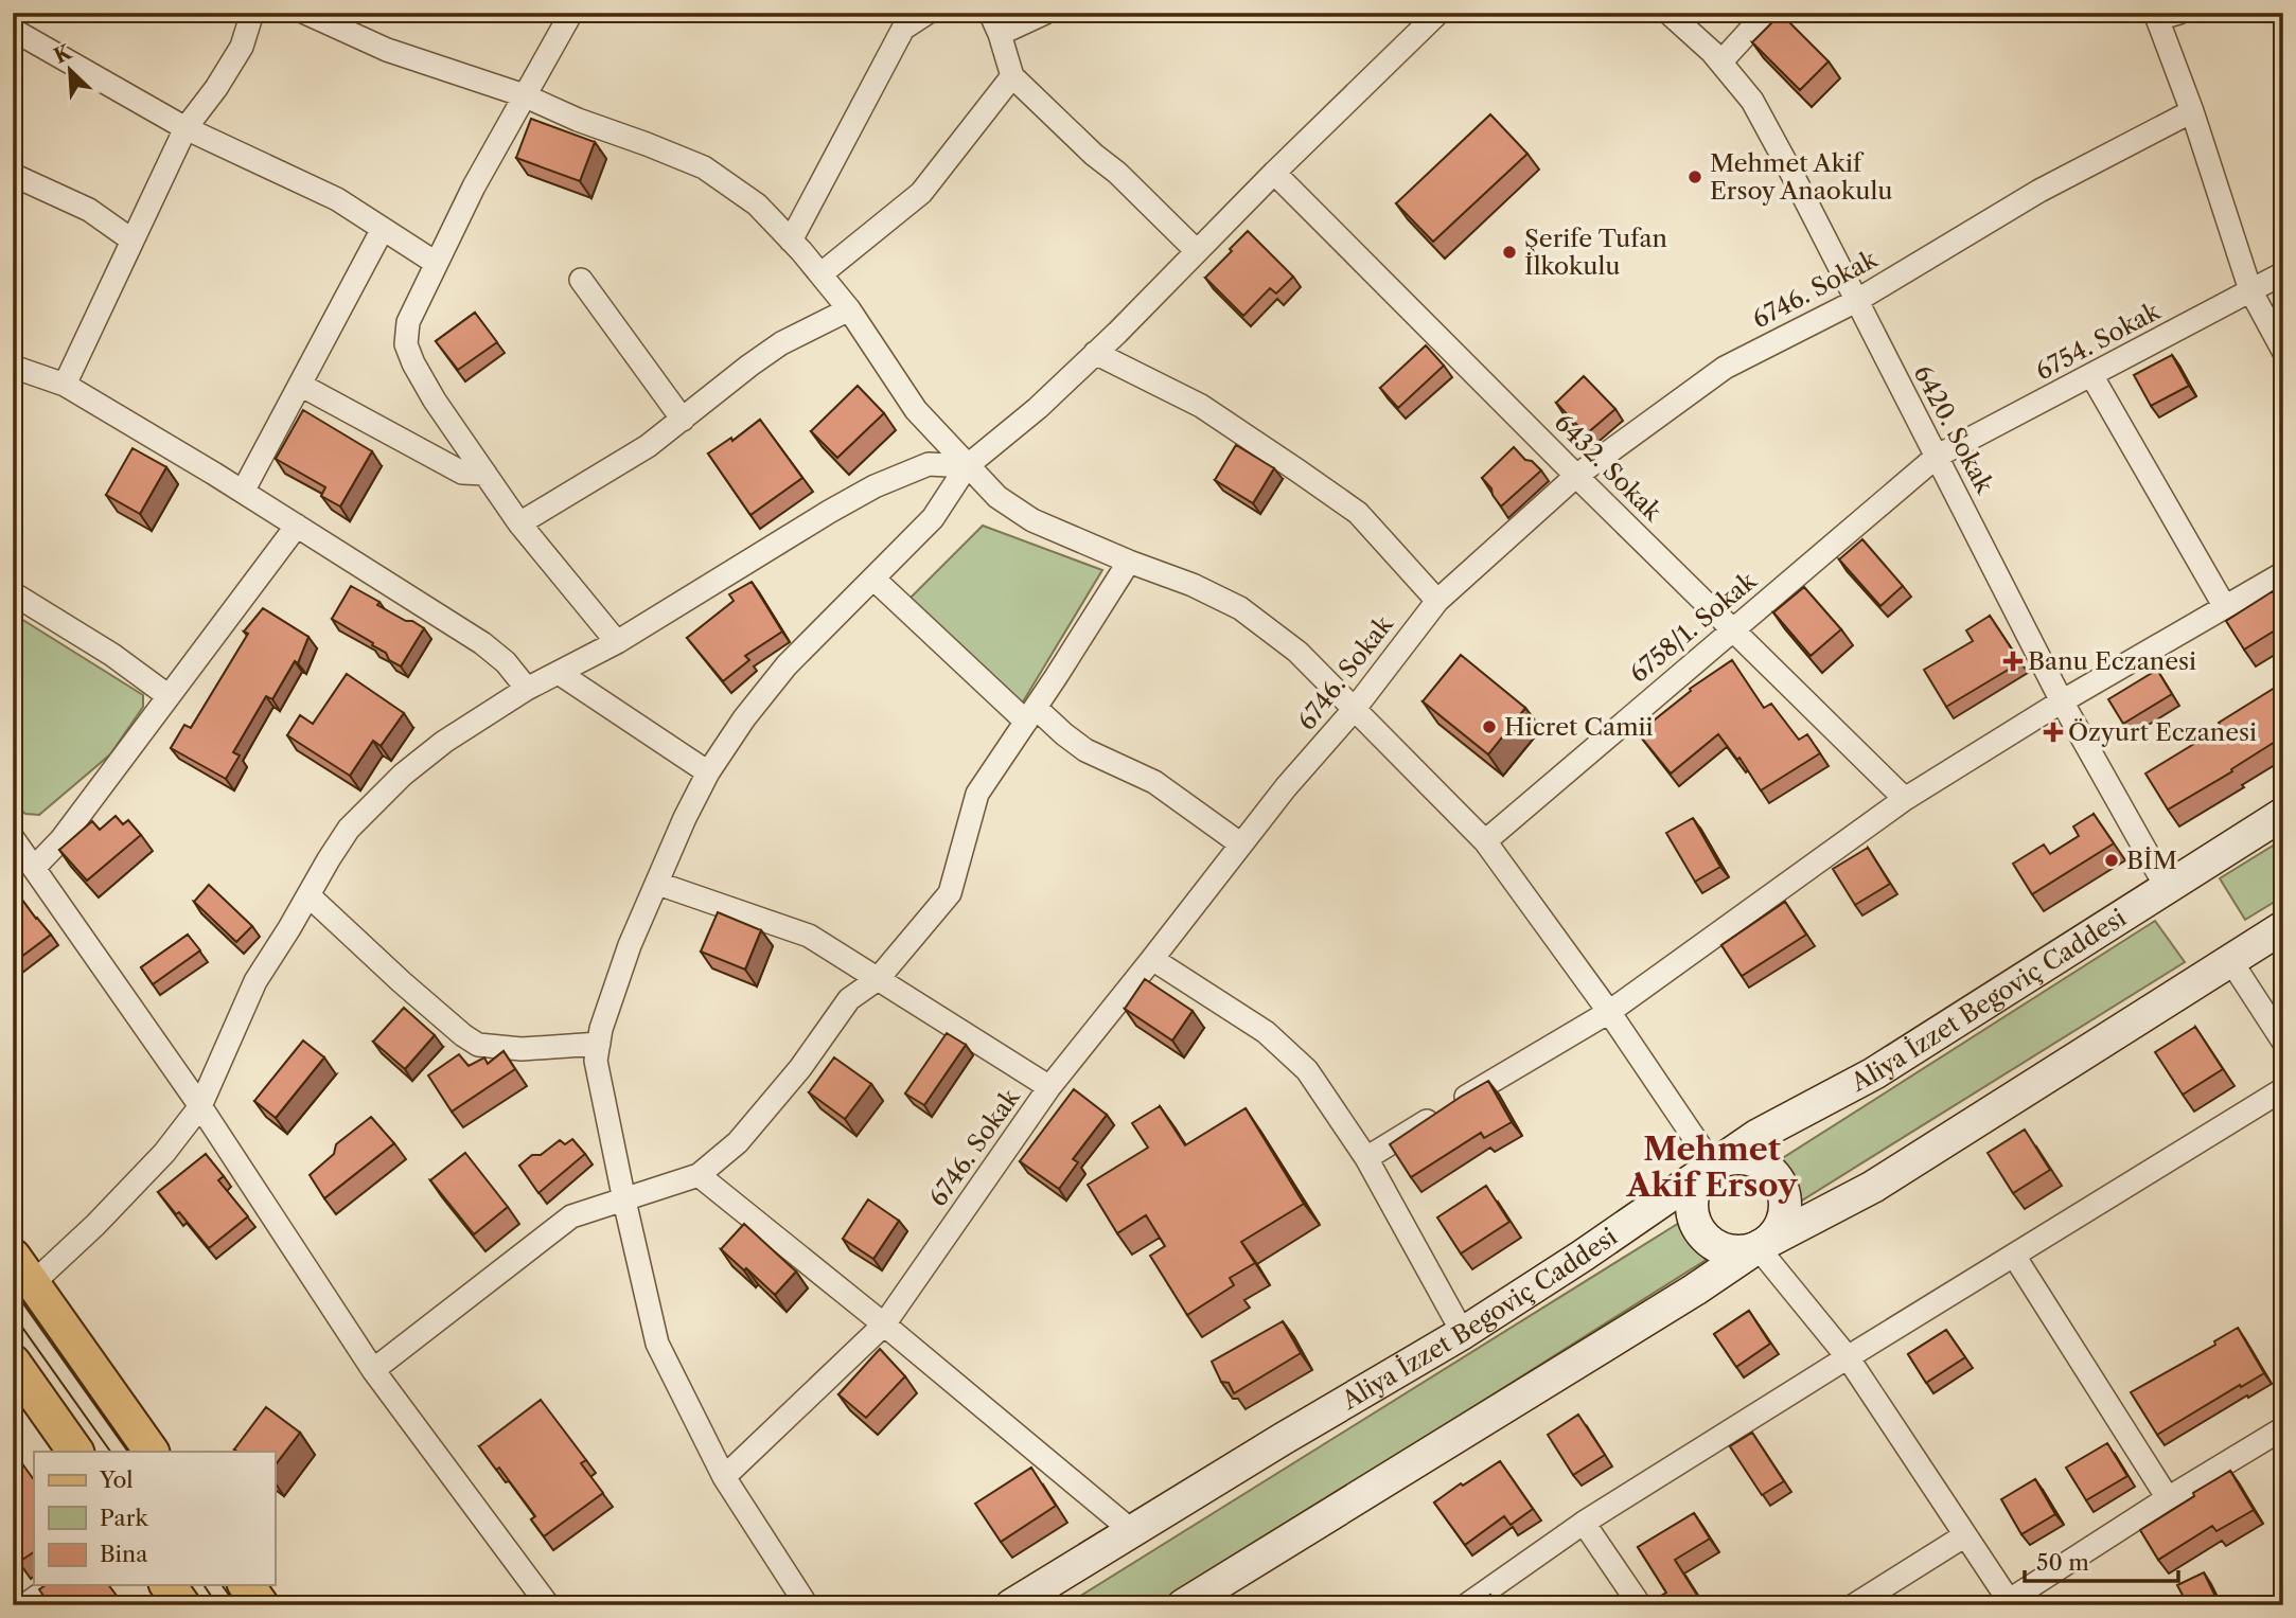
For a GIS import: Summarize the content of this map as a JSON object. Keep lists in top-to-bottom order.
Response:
{
  "streets": {
    "main road": ["Aliya İzzet Begoviç Caddesi"],
    "street": [
      "6746. Sokak",
      "6754. Sokak",
      "6420. Sokak",
      "6432. Sokak",
      "6758/1. Sokak"
    ]
  },
  "crossings": [
    ["6746. Sokak", "6420. Sokak"],
    ["6746. Sokak", "6432. Sokak"],
    ["6754. Sokak", "6420. Sokak"],
    ["6754. Sokak", "6758/1. Sokak"],
    ["6420. Sokak", "6758/1. Sokak"],
    ["6420. Sokak", "Aliya İzzet Begoviç Caddesi"],
    ["6432. Sokak", "6758/1. Sokak"]
  ],
  "districts": ["Mehmet Akif Ersoy"],
  "places": {
    "other": [
      "Mehmet Akif Ersoy Anaokulu",
      "Şerife Tufan İlkokulu",
      "Hicret Camii",
      "BİM"
    ],
    "health": ["Banu Eczanesi", "Özyurt Eczanesi"]
  },
  "legend": ["Yol", "Park", "Bina"],
  "scale_bar": "50 m",
  "north": "top left"
}
